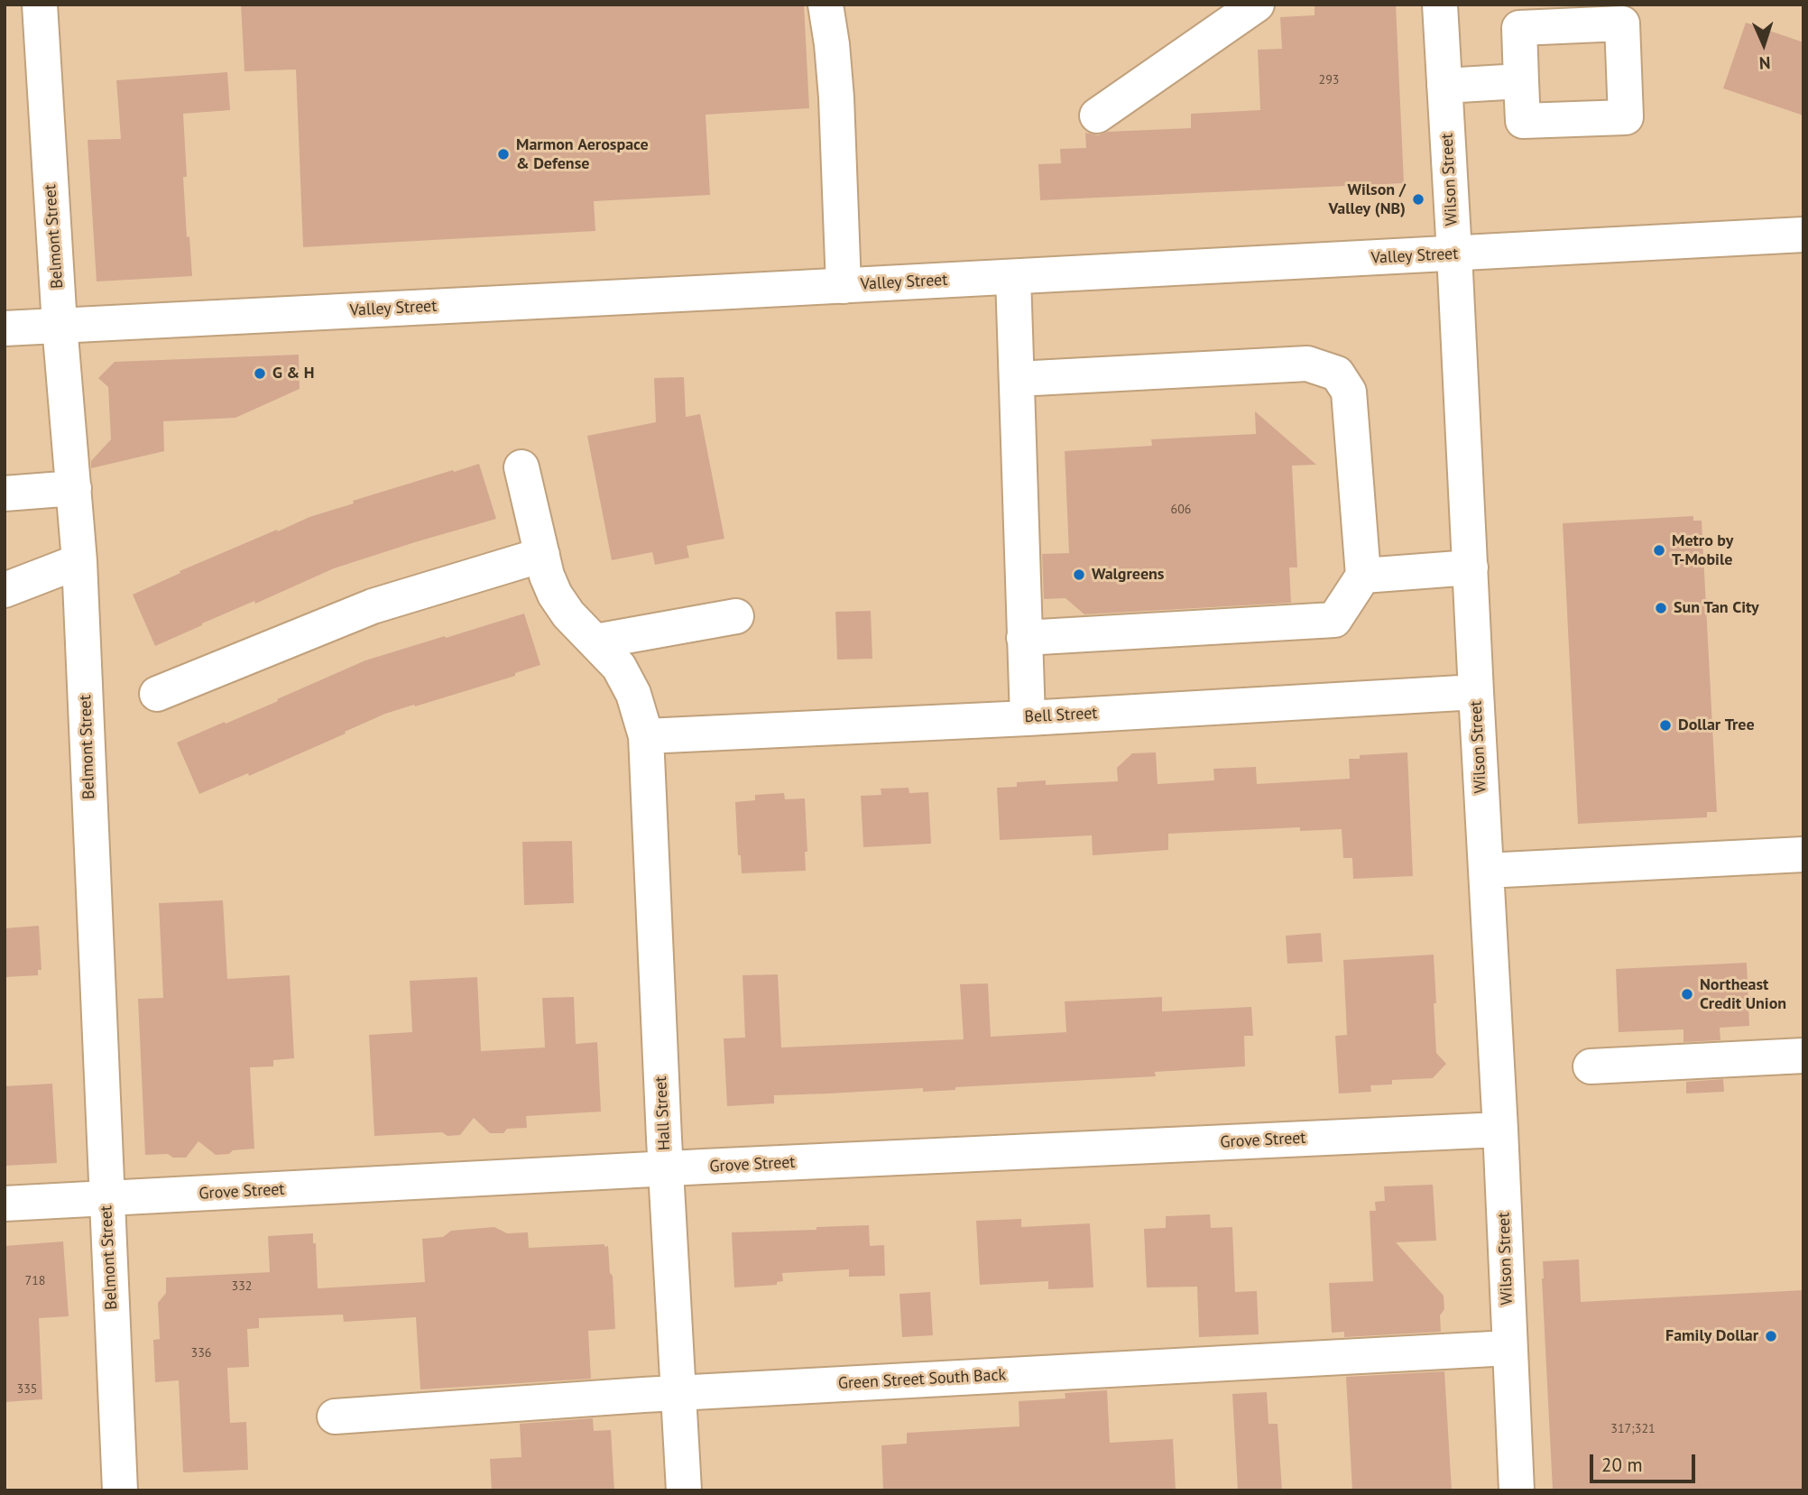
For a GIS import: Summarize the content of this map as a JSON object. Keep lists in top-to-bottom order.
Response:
{
  "streets": {
    "street": [
      "Wilson Street",
      "Belmont Street",
      "Valley Street",
      "Bell Street",
      "Hall Street",
      "Grove Street",
      "Green Street South Back"
    ]
  },
  "crossings": [
    ["Wilson Street", "Valley Street"],
    ["Wilson Street", "Bell Street"],
    ["Wilson Street", "Grove Street"],
    ["Wilson Street", "Green Street South Back"],
    ["Belmont Street", "Valley Street"],
    ["Belmont Street", "Grove Street"],
    ["Bell Street", "Hall Street"],
    ["Hall Street", "Grove Street"],
    ["Hall Street", "Green Street South Back"]
  ],
  "places": [
    "Marmon Aerospace & Defense",
    "Wilson / Valley (NB)",
    "G & H",
    "Metro by T-Mobile",
    "Walgreens",
    "Sun Tan City",
    "Dollar Tree",
    "Northeast Credit Union",
    "Family Dollar"
  ],
  "house_numbers": [
    "293",
    "606",
    "718",
    "332",
    "336",
    "335",
    "317;321"
  ],
  "scale_bar": "20 m",
  "north": "bottom"
}
